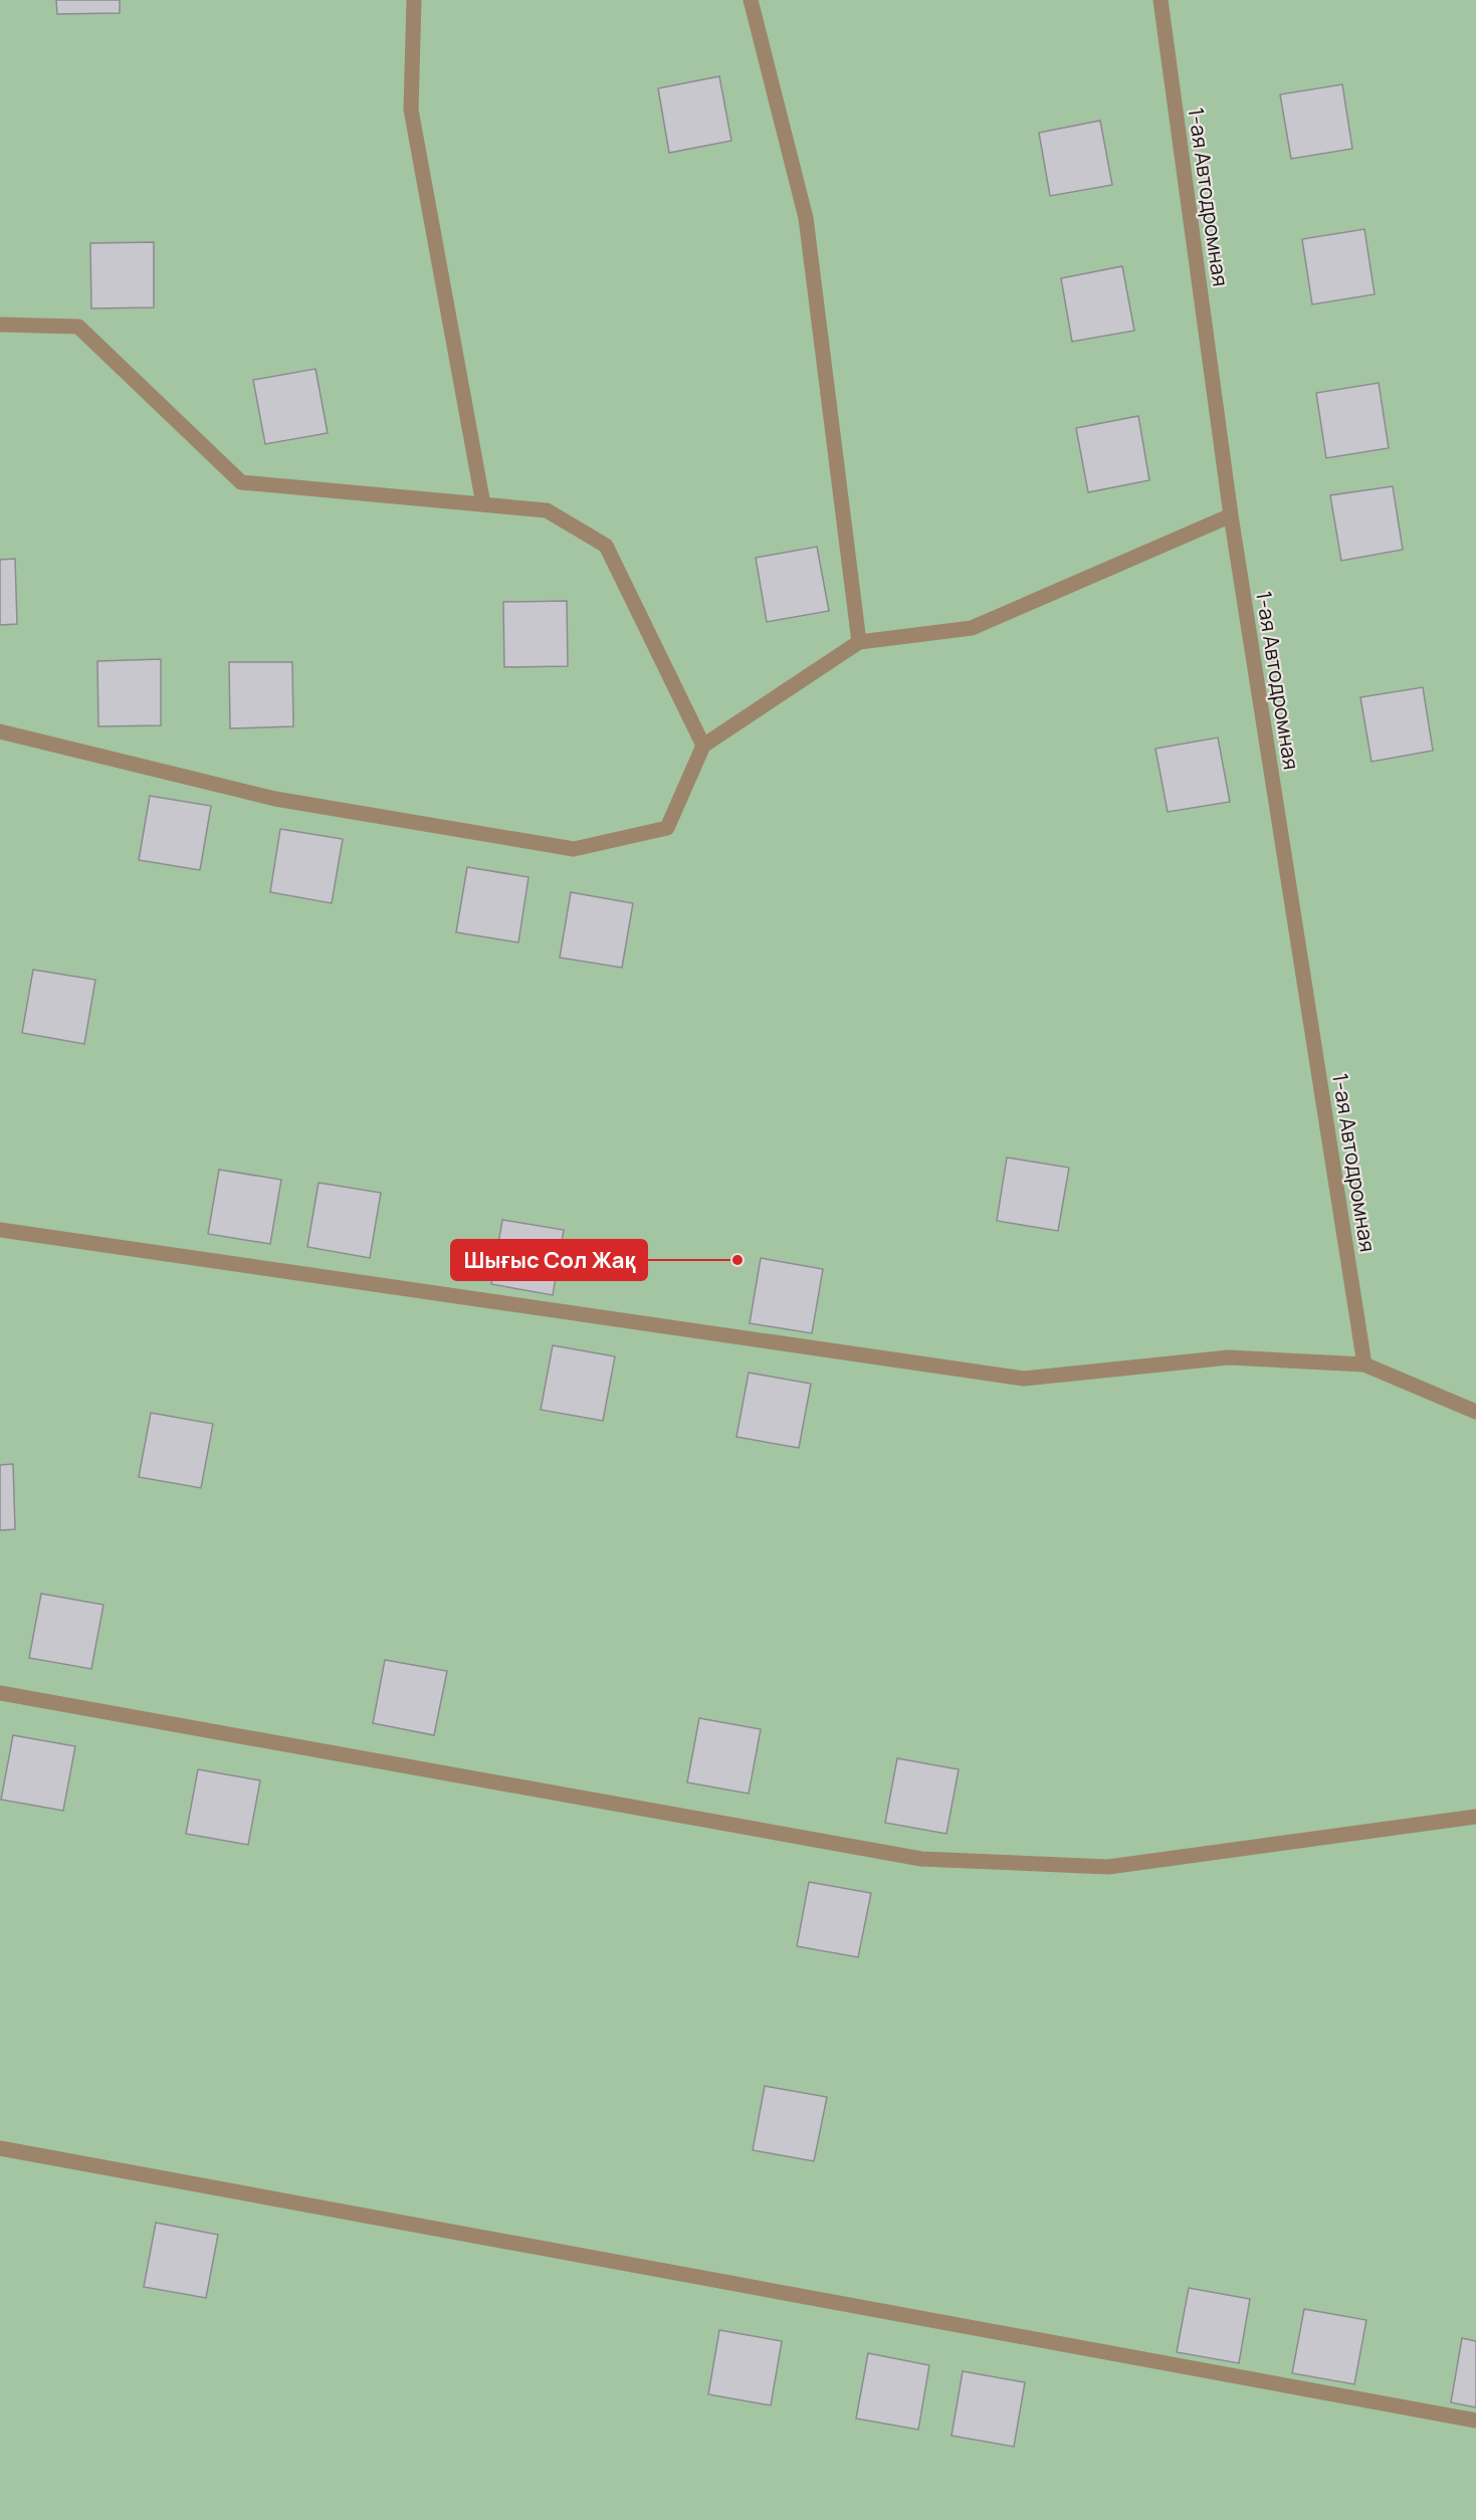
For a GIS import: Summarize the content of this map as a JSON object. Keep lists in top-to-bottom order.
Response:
{
  "streets": {
    "lane": ["1-ая Автодромная"]
  },
  "places": ["Шығыс Сол Жақ"]
}
